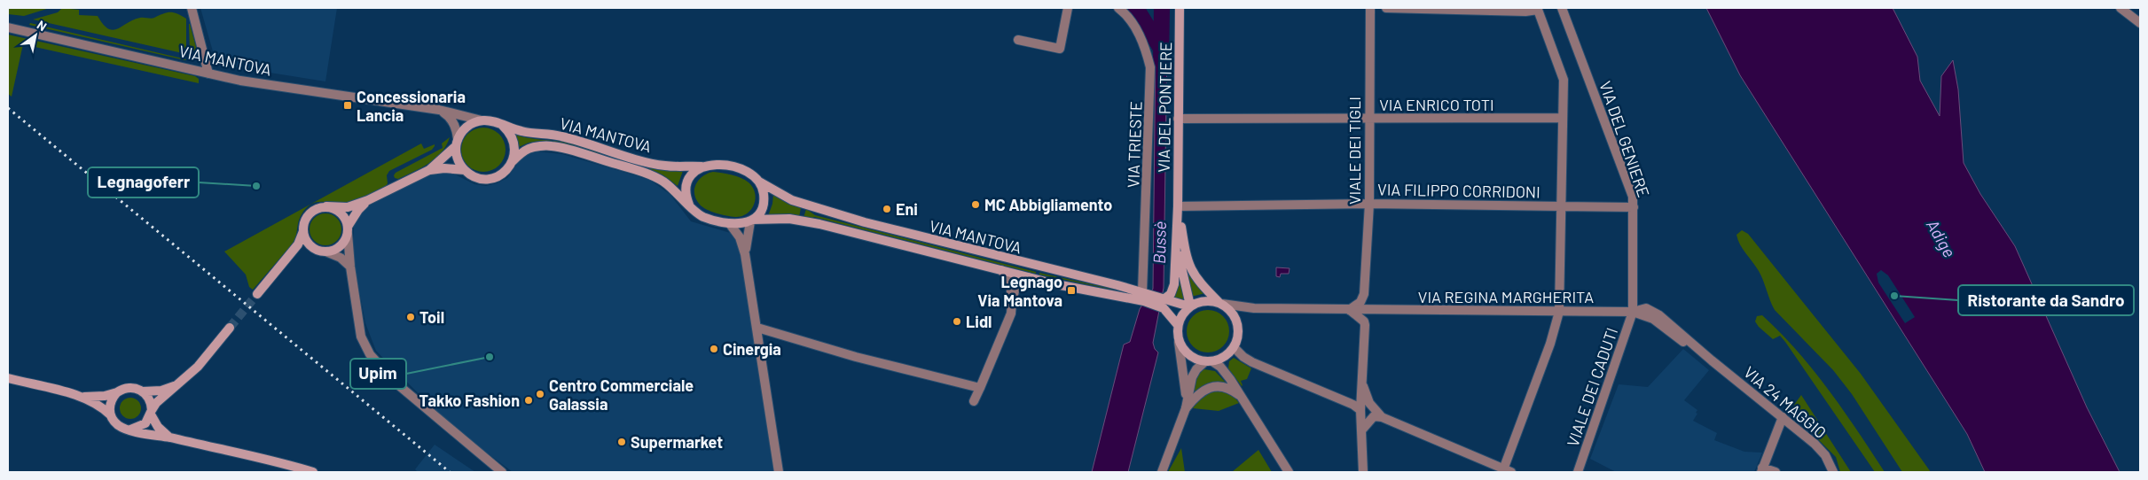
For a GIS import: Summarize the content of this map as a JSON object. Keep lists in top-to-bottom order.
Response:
{
  "streets": {
    "main road": ["VIA MANTOVA", "VIA DEL PONTIERE"],
    "street": [
      "VIA ENRICO TOTI",
      "VIA DEL GENIERE",
      "VIA TRIESTE",
      "VIALE DEI TIGLI",
      "VIA FILIPPO CORRIDONI",
      "VIA REGINA MARGHERITA",
      "VIALE DEI CADUTI",
      "VIA 24 MAGGIO"
    ]
  },
  "crossings": [
    ["VIA MANTOVA", "VIA DEL PONTIERE"],
    ["VIA MANTOVA", "VIA TRIESTE"],
    ["VIA MANTOVA", "VIA REGINA MARGHERITA"],
    ["VIA ENRICO TOTI", "VIA DEL PONTIERE"],
    ["VIA ENRICO TOTI", "VIALE DEI TIGLI"],
    ["VIA DEL PONTIERE", "VIA FILIPPO CORRIDONI"],
    ["VIA DEL PONTIERE", "VIA REGINA MARGHERITA"],
    ["VIA DEL GENIERE", "VIA FILIPPO CORRIDONI"],
    ["VIA DEL GENIERE", "VIA REGINA MARGHERITA"],
    ["VIA DEL GENIERE", "VIALE DEI CADUTI"],
    ["VIA DEL GENIERE", "VIA 24 MAGGIO"],
    ["VIALE DEI TIGLI", "VIA FILIPPO CORRIDONI"],
    ["VIA REGINA MARGHERITA", "VIALE DEI CADUTI"],
    ["VIA REGINA MARGHERITA", "VIA 24 MAGGIO"],
    ["VIALE DEI CADUTI", "VIA 24 MAGGIO"]
  ],
  "water": ["Adige", "Bussè"],
  "places": {
    "transit": ["Concessionaria Lancia", "Legnago Via Mantova"],
    "other": [
      "Legnagoferr",
      "MC Abbigliamento",
      "Eni",
      "Ristorante da Sandro",
      "Toil",
      "Lidl",
      "Cinergia",
      "Upim",
      "Centro Commerciale Galassia",
      "Takko Fashion",
      "Supermarket"
    ]
  },
  "north": "top right"
}
